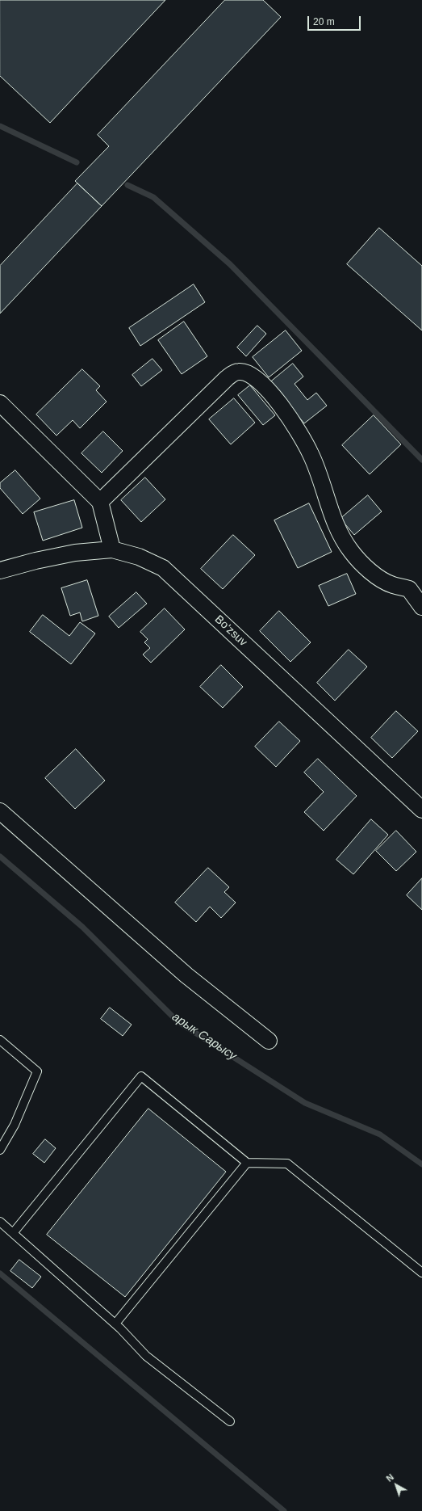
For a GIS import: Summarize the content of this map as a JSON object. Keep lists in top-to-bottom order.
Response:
{
  "streets": {
    "street": ["Bo'zsuv"]
  },
  "water": ["арык Сарысу"],
  "scale_bar": "20 m",
  "north": "top left"
}
